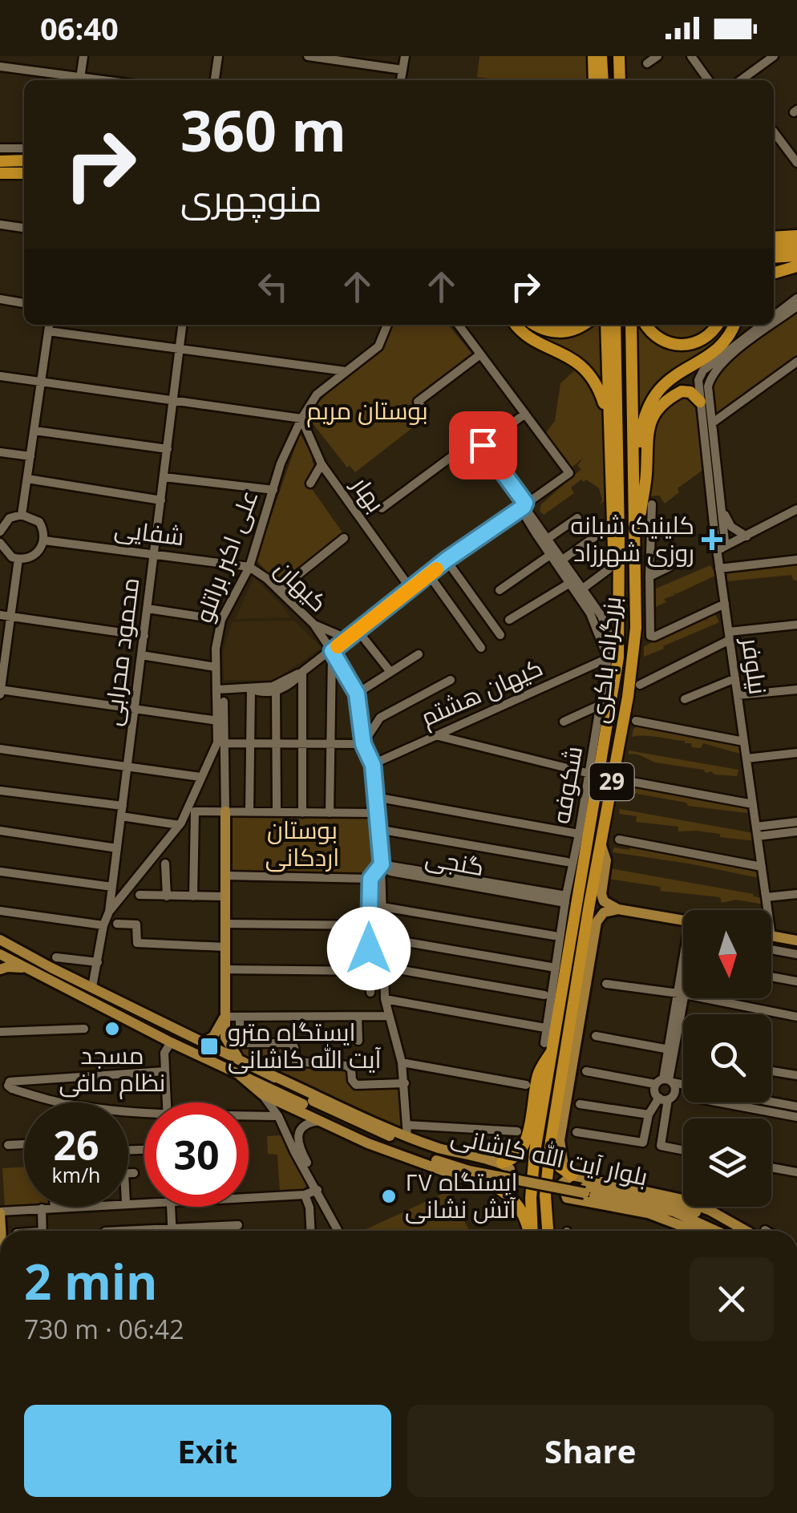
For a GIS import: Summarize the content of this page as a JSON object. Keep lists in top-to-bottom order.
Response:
{
  "streets": {
    "highway": ["بزرگراه باکری", "29"],
    "main road": ["بلوار آیت الله کاشانی"],
    "street": [
      "بهار",
      "شفایی",
      "علی اکبر براتلو",
      "کیهان",
      "محمود محرابی",
      "نیلوفر",
      "کیهان هشتم",
      "شکوفه",
      "گنجی"
    ]
  },
  "crossings": [
    ["بهار", "علی اکبر براتلو"],
    ["شفایی", "علی اکبر براتلو"],
    ["شفایی", "کیهان"],
    ["شفایی", "محمود محرابی"],
    ["علی اکبر براتلو", "کیهان"],
    ["علی اکبر براتلو", "محمود محرابی"],
    ["کیهان", "کیهان هشتم"],
    ["کیهان", "گنجی"],
    ["محمود محرابی", "بلوار آیت الله کاشانی"],
    ["بزرگراه باکری", "شکوفه"],
    ["کیهان هشتم", "شکوفه"],
    ["شکوفه", "گنجی"]
  ],
  "parks": ["بوستان مریم", "بوستان اردکانی"],
  "places": {
    "health": ["کلینیک شبانه روزی شهرزاد"],
    "other": ["مسجد نظام مافی", "ایستگاه ۲۷ آتش نشانی"],
    "transit": ["ایستگاه مترو آیت الله کاشانی"]
  },
  "north": "bottom",
  "page": {
    "status": "06:40",
    "turn": ["360 m", "منوچهری"],
    "speed": "26 km/h",
    "limit": "30",
    "heading": ["2 min", "730 m · 06:42"],
    "buttons": ["Exit", "Share"]
  }
}
